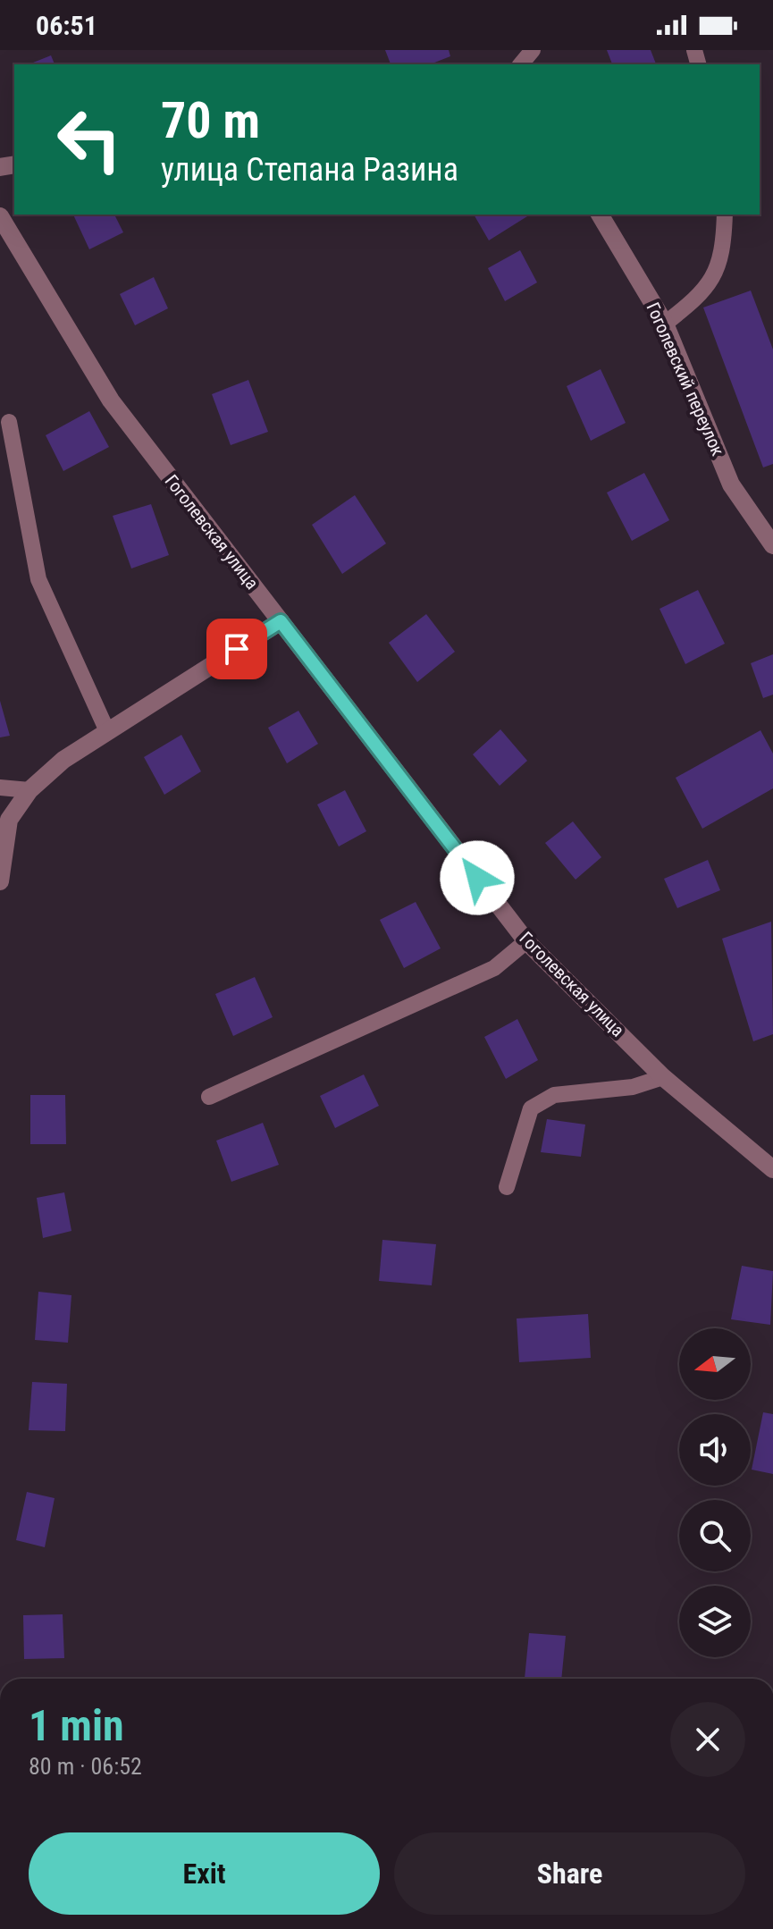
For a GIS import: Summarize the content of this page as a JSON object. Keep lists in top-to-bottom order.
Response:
{
  "streets": {
    "street": ["Гоголевский переулок", "Гоголевская улица"]
  },
  "north": "left",
  "page": {
    "status": "06:51",
    "turn": ["70 m", "улица Степана Разина"],
    "heading": ["1 min", "80 m · 06:52"],
    "buttons": ["Exit", "Share"]
  }
}
